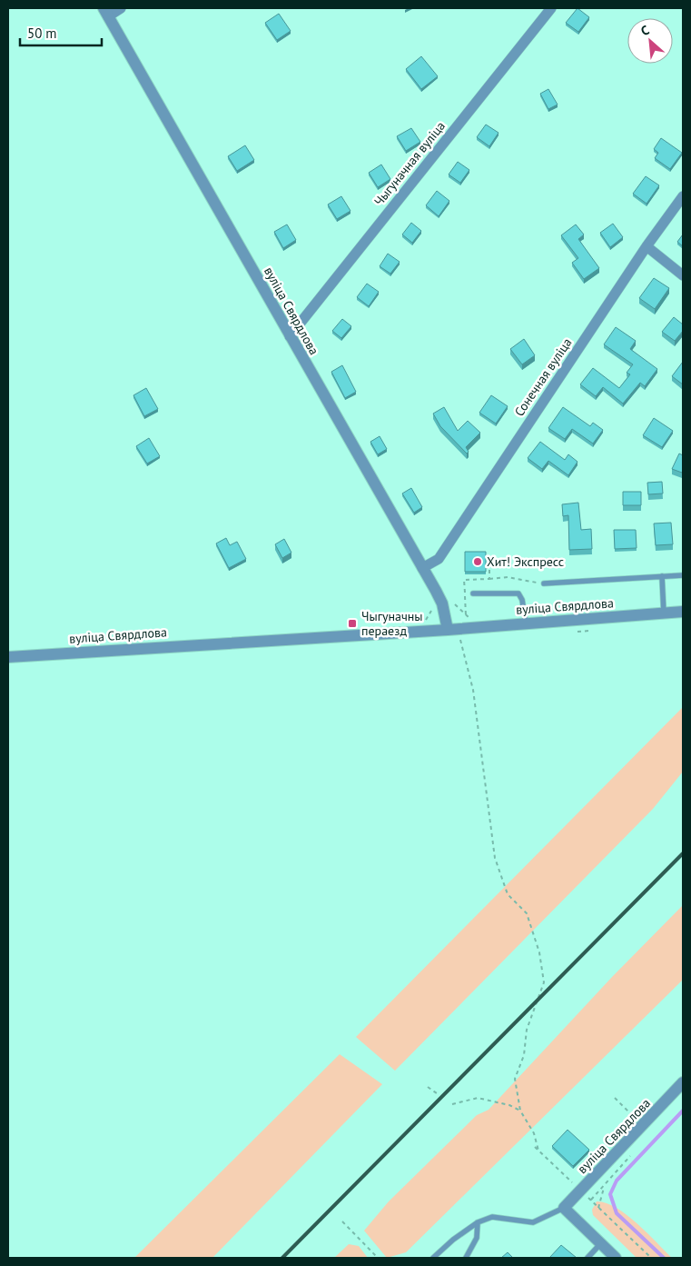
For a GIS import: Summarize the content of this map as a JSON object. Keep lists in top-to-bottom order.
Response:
{
  "streets": {
    "street": ["Чыгуначная вуліца", "вуліца Свярдлова", "Сонечная вуліца"]
  },
  "crossings": [
    ["Чыгуначная вуліца", "вуліца Свярдлова"],
    ["вуліца Свярдлова", "Сонечная вуліца"]
  ],
  "places": {
    "other": ["Хит! Экспресс"],
    "transit": ["Чыгуначны пераезд"]
  },
  "scale_bar": "50 m",
  "north": "top left"
}
